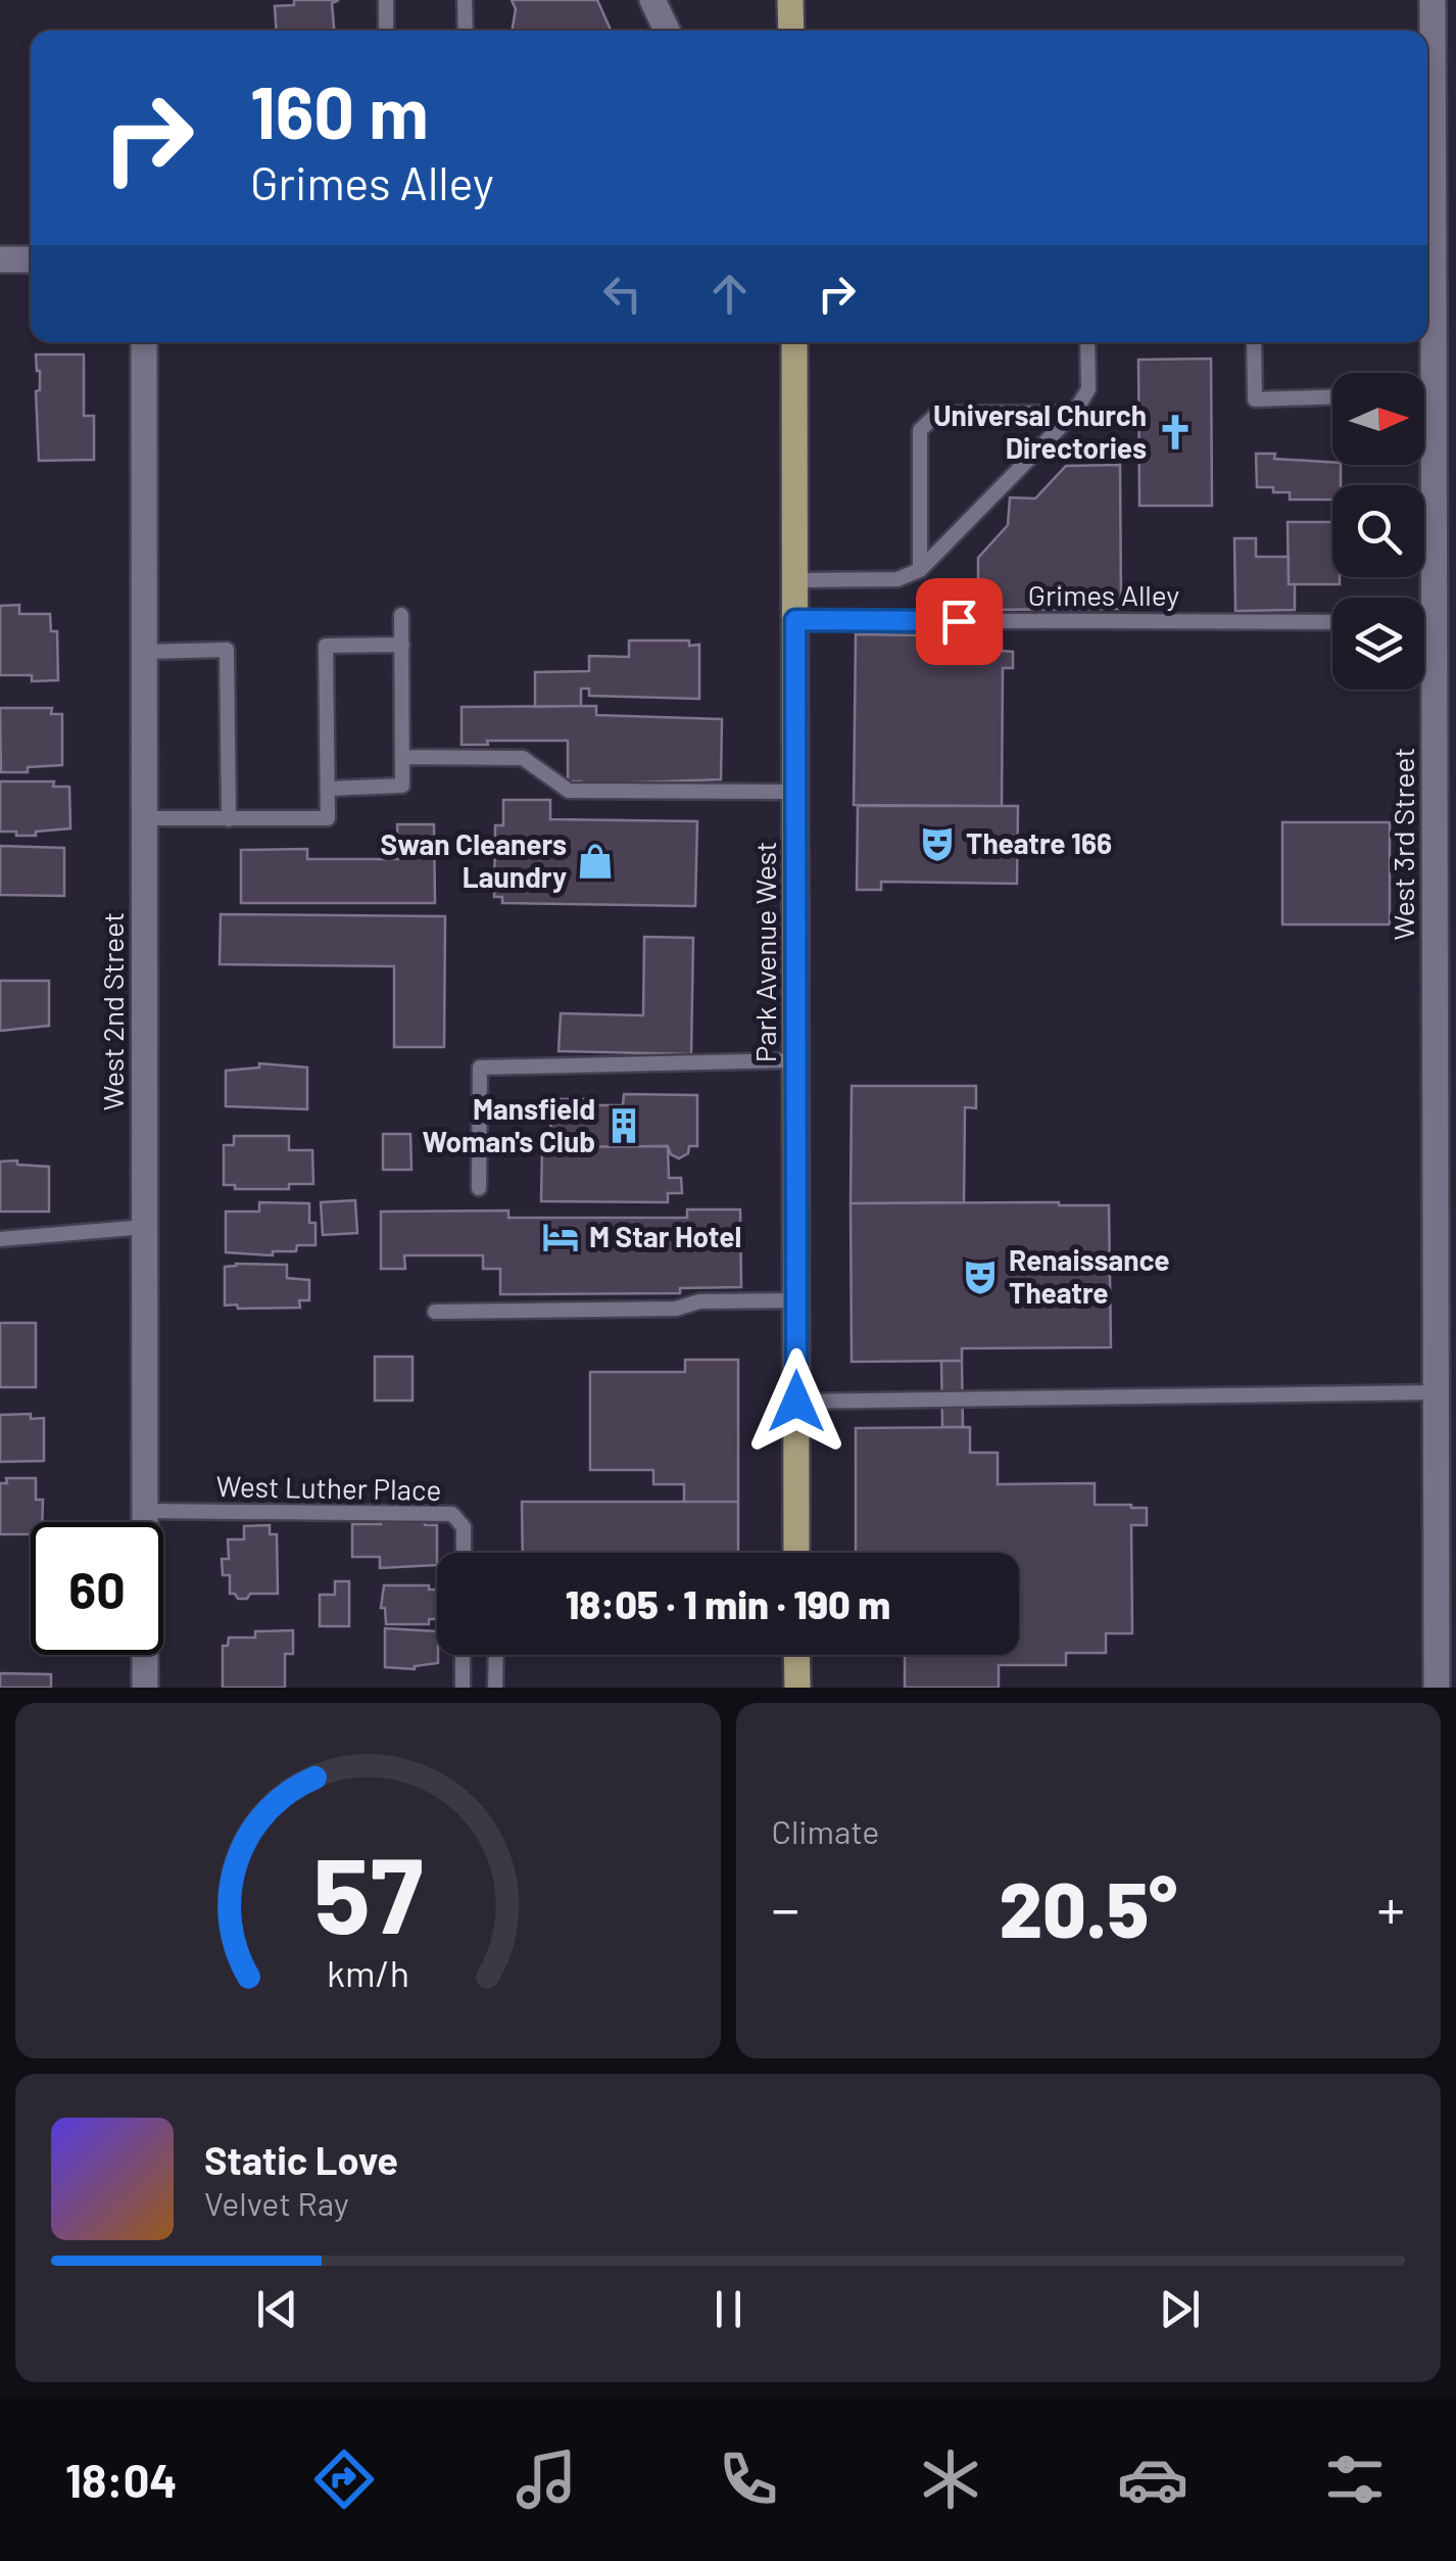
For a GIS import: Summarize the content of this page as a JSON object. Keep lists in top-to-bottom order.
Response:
{
  "streets": {
    "main road": ["Park Avenue West"],
    "street": ["West 3rd Street", "West 2nd Street"],
    "lane": ["Grimes Alley", "West Luther Place"]
  },
  "crossings": [
    ["Grimes Alley", "Park Avenue West"],
    ["West 2nd Street", "West Luther Place"]
  ],
  "places": {
    "church": ["Universal Church Directories"],
    "theatre": ["Theatre 166", "Renaissance Theatre"],
    "shop": ["Swan Cleaners Laundry"],
    "building": ["Mansfield Woman's Club"],
    "hotel": ["M Star Hotel"]
  },
  "north": "right",
  "page": {
    "turn": ["160 m", "Grimes Alley"],
    "limit": "60",
    "trip": "18:05 · 1 min · 190 m",
    "tile": "Climate",
    "heat": ["−", "20.5°", "+"],
    "song": ["Static Love", "Velvet Ray"],
    "tabs": "18:04",
    "gauge": ["57", "km/h"]
  }
}
